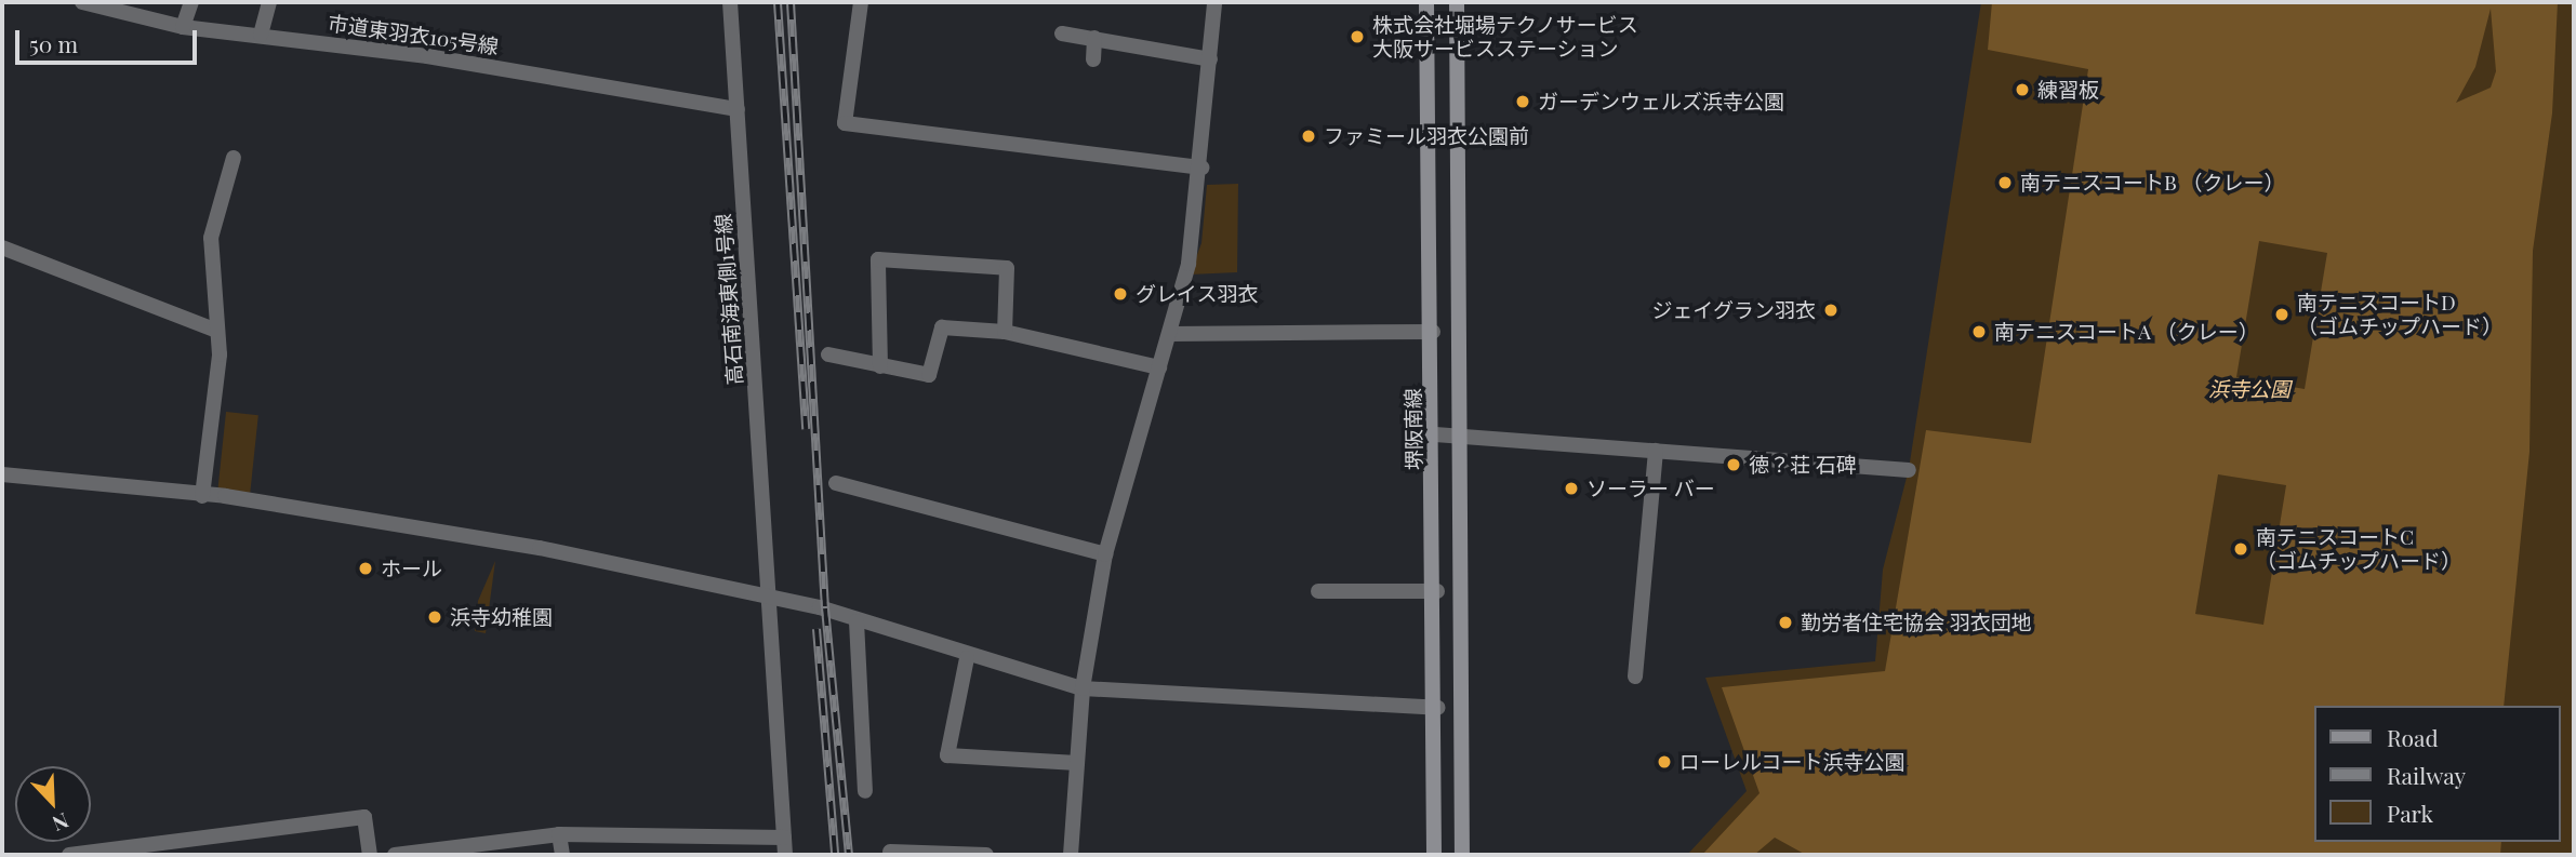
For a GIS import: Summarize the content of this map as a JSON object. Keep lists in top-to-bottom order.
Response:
{
  "streets": {
    "main road": ["堺阪南線"],
    "street": ["市道東羽衣105号線", "高石南海東側1号線"]
  },
  "crossings": [
    ["市道東羽衣105号線", "高石南海東側1号線"]
  ],
  "parks": ["浜寺公園"],
  "places": [
    "株式会社堀場テクノサービス 大阪サービスステーション",
    "練習板",
    "ガーデンウェルズ浜寺公園",
    "ファミール羽衣公園前",
    "南テニスコートB （クレー）",
    "グレイス羽衣",
    "ジェイグラン羽衣",
    "南テニスコートD （ゴムチップハード）",
    "南テニスコートA （クレー）",
    "徳？荘 石碑",
    "ソーラー バー",
    "南テニスコートC （ゴムチップハード）",
    "ホール",
    "浜寺幼稚園",
    "勤労者住宅協会 羽衣団地",
    "ローレルコート浜寺公園"
  ],
  "legend": ["Road", "Railway", "Park"],
  "scale_bar": "50 m",
  "north": "bottom right"
}
